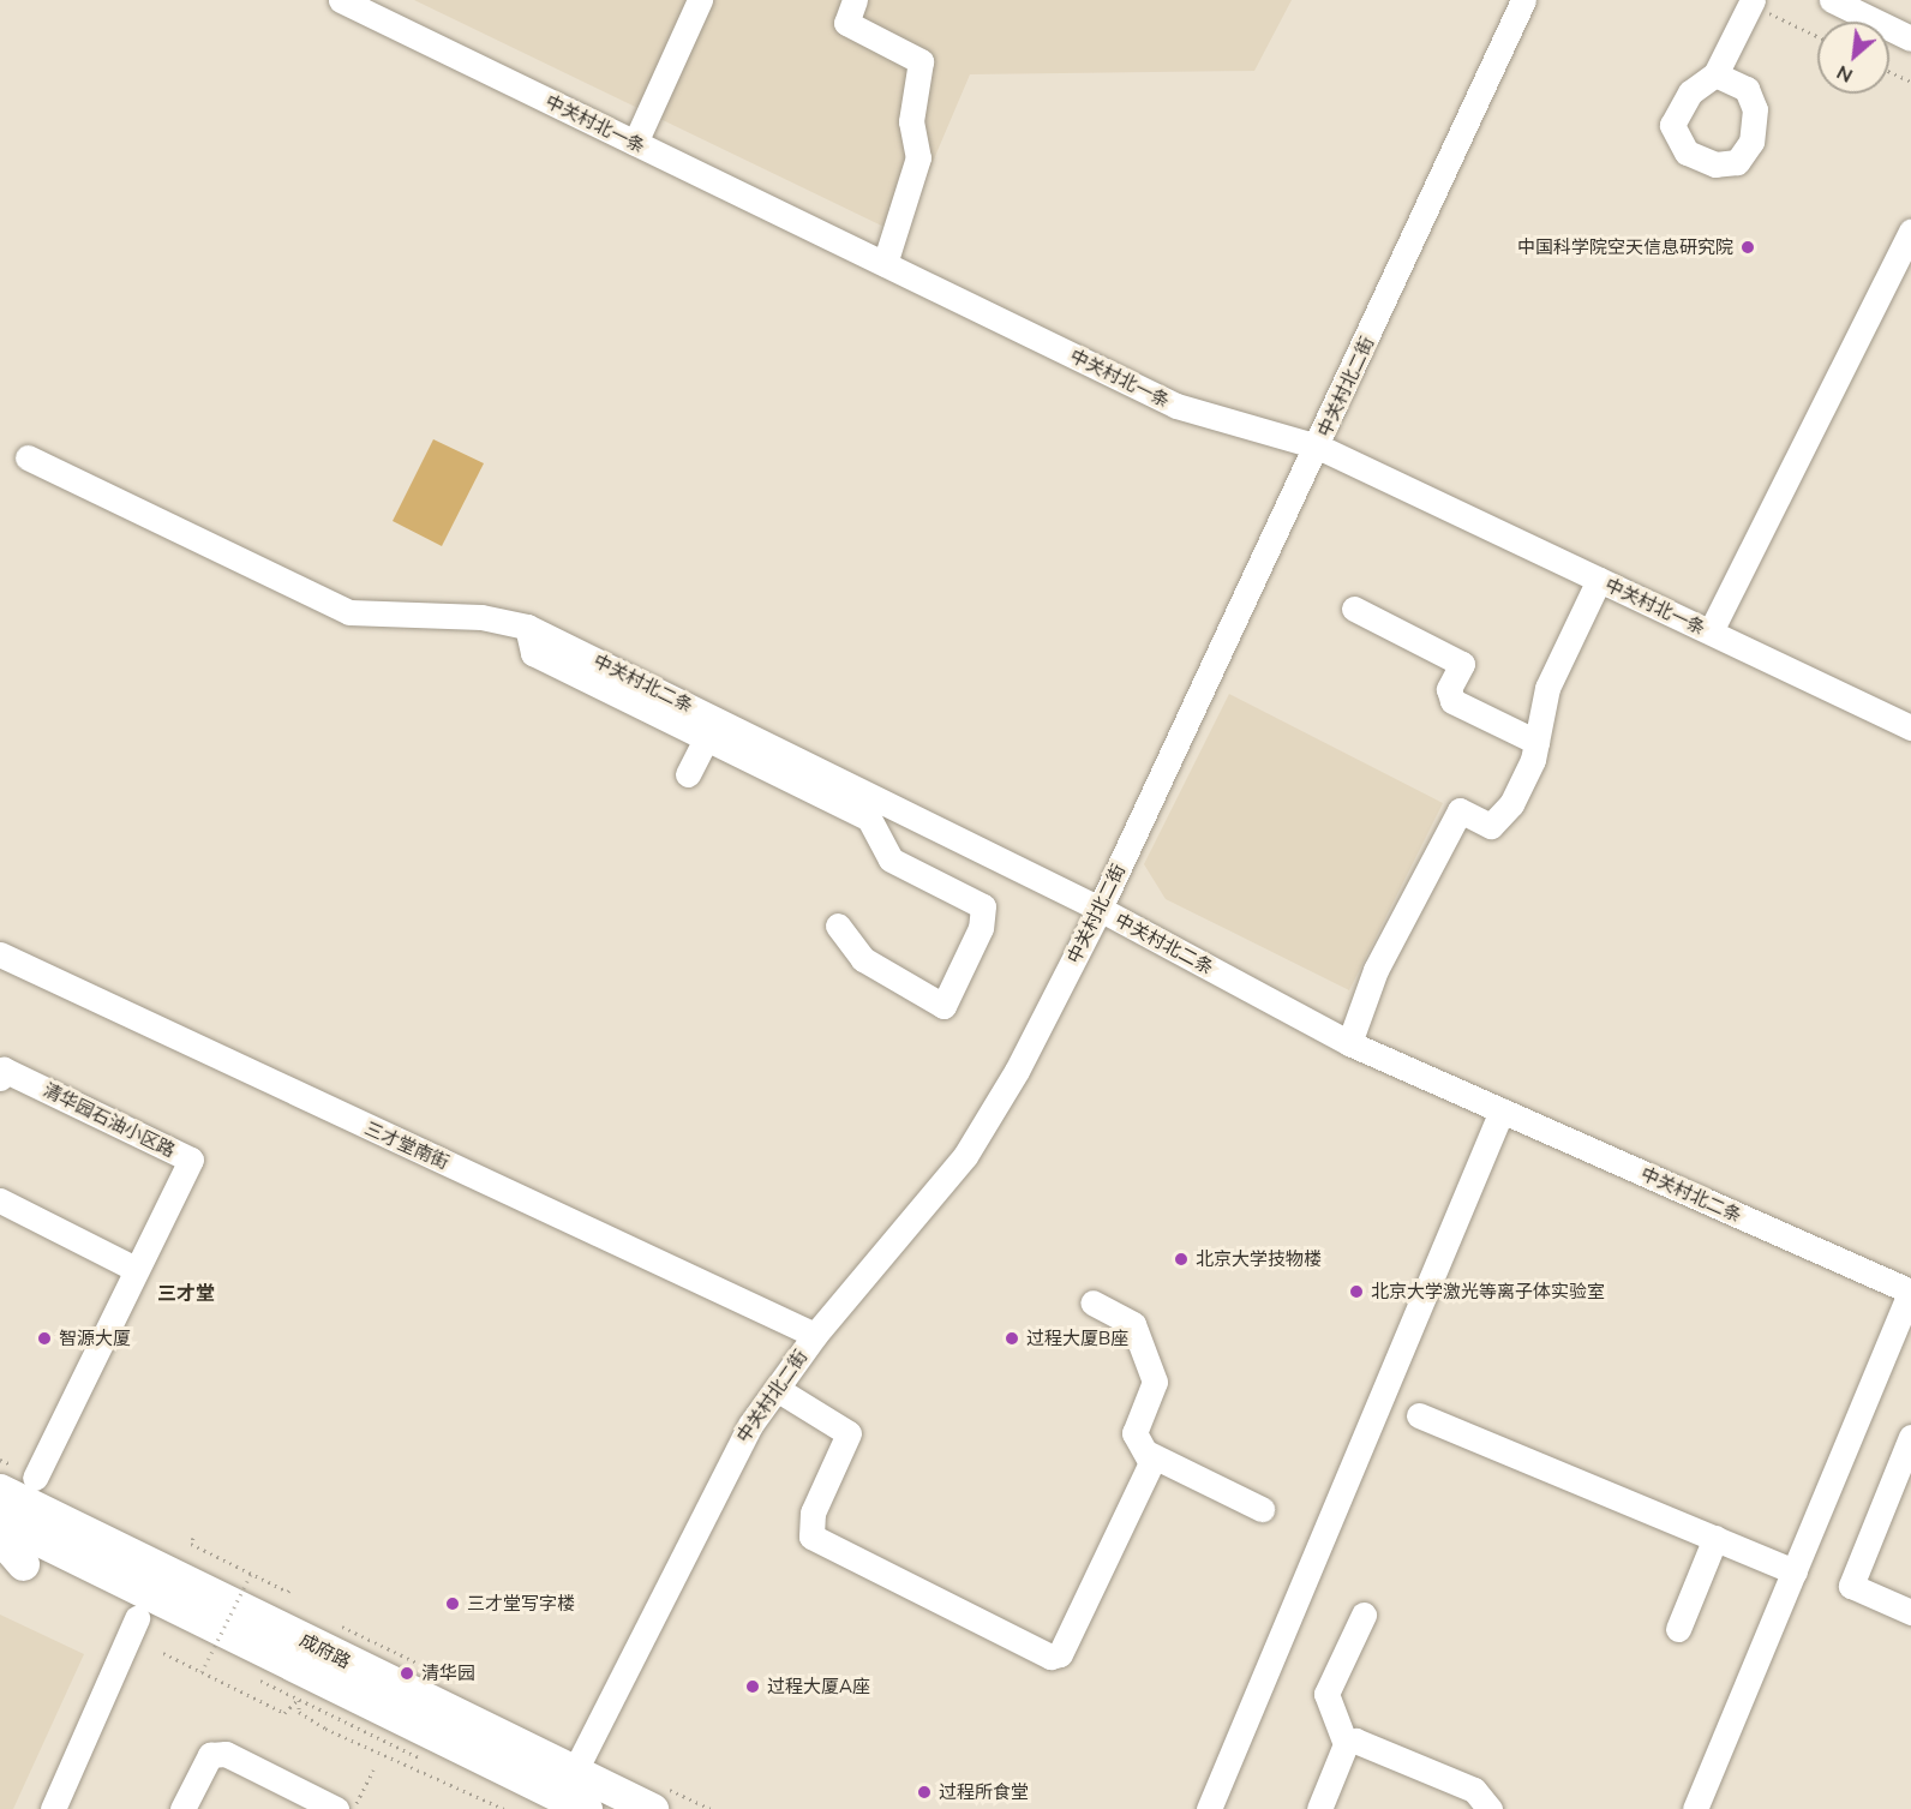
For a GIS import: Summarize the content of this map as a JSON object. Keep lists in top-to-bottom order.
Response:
{
  "streets": {
    "main road": ["成府路"],
    "street": [
      "中关村北一条",
      "中关村北二街",
      "中关村北二条",
      "清华园石油小区路",
      "三才堂南街"
    ]
  },
  "crossings": [
    ["中关村北一条", "中关村北二街"],
    ["中关村北二街", "中关村北二条"],
    ["中关村北二街", "三才堂南街"],
    ["中关村北二街", "成府路"],
    ["清华园石油小区路", "成府路"]
  ],
  "districts": ["三才堂"],
  "places": [
    "中国科学院空天信息研究院",
    "北京大学技物楼",
    "北京大学激光等离子体实验室",
    "智源大厦",
    "过程大厦B座",
    "三才堂写字楼",
    "清华园",
    "过程大厦A座",
    "过程所食堂"
  ],
  "north": "bottom left"
}
